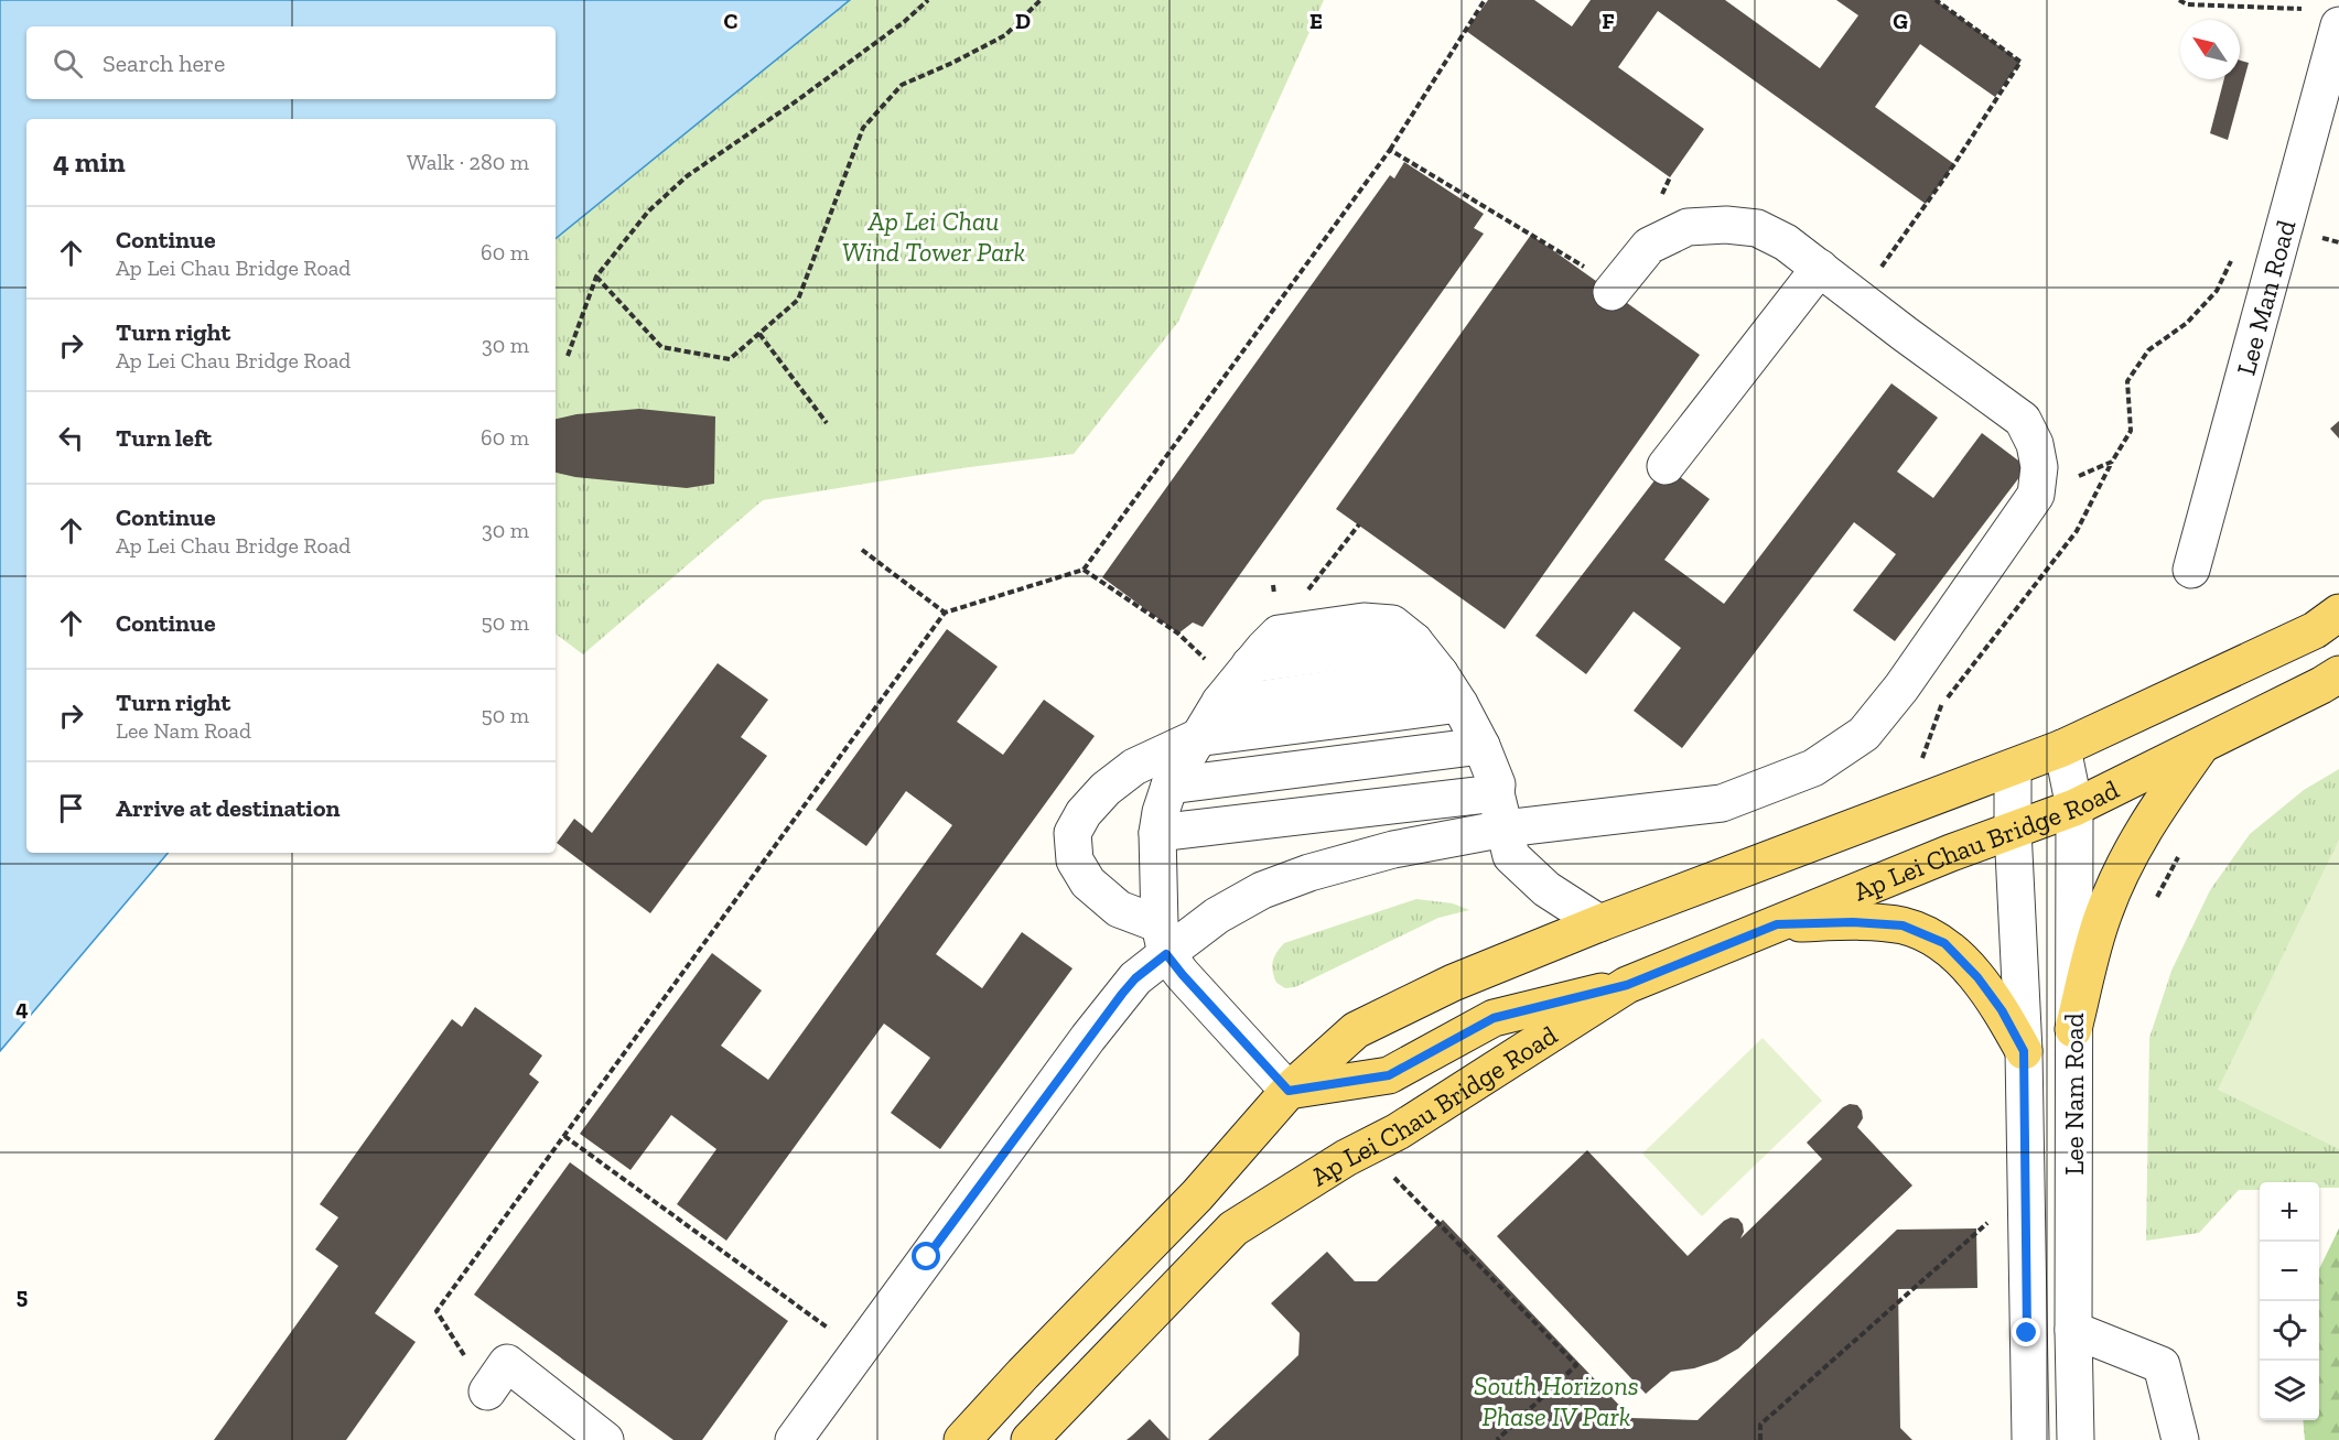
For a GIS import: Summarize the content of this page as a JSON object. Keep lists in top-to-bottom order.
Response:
{
  "streets": {
    "main road": ["Ap Lei Chau Bridge Road"],
    "street": ["Lee Man Road", "Lee Nam Road"]
  },
  "crossings": [
    ["Ap Lei Chau Bridge Road", "Lee Nam Road"]
  ],
  "parks": ["Ap Lei Chau Wind Tower Park", "South Horizons Phase IV Park"],
  "north": "top left",
  "page": {
    "search": "Search here",
    "heading": ["4 min", "Walk · 280 m"],
    "list": [
      ["Continue", "Ap Lei Chau Bridge Road", "60 m"],
      ["Turn right", "Ap Lei Chau Bridge Road", "30 m"],
      ["Turn left", "60 m"],
      ["Continue", "Ap Lei Chau Bridge Road", "30 m"],
      ["Continue", "50 m"],
      ["Turn right", "Lee Nam Road", "50 m"],
      "Arrive at destination"
    ],
    "map_buttons": ["+", "−"]
  },
  "grid": {
    "columns": [
      "C",
      "D",
      "E",
      "F",
      "G"
    ],
    "rows": ["4", "5"]
  }
}
